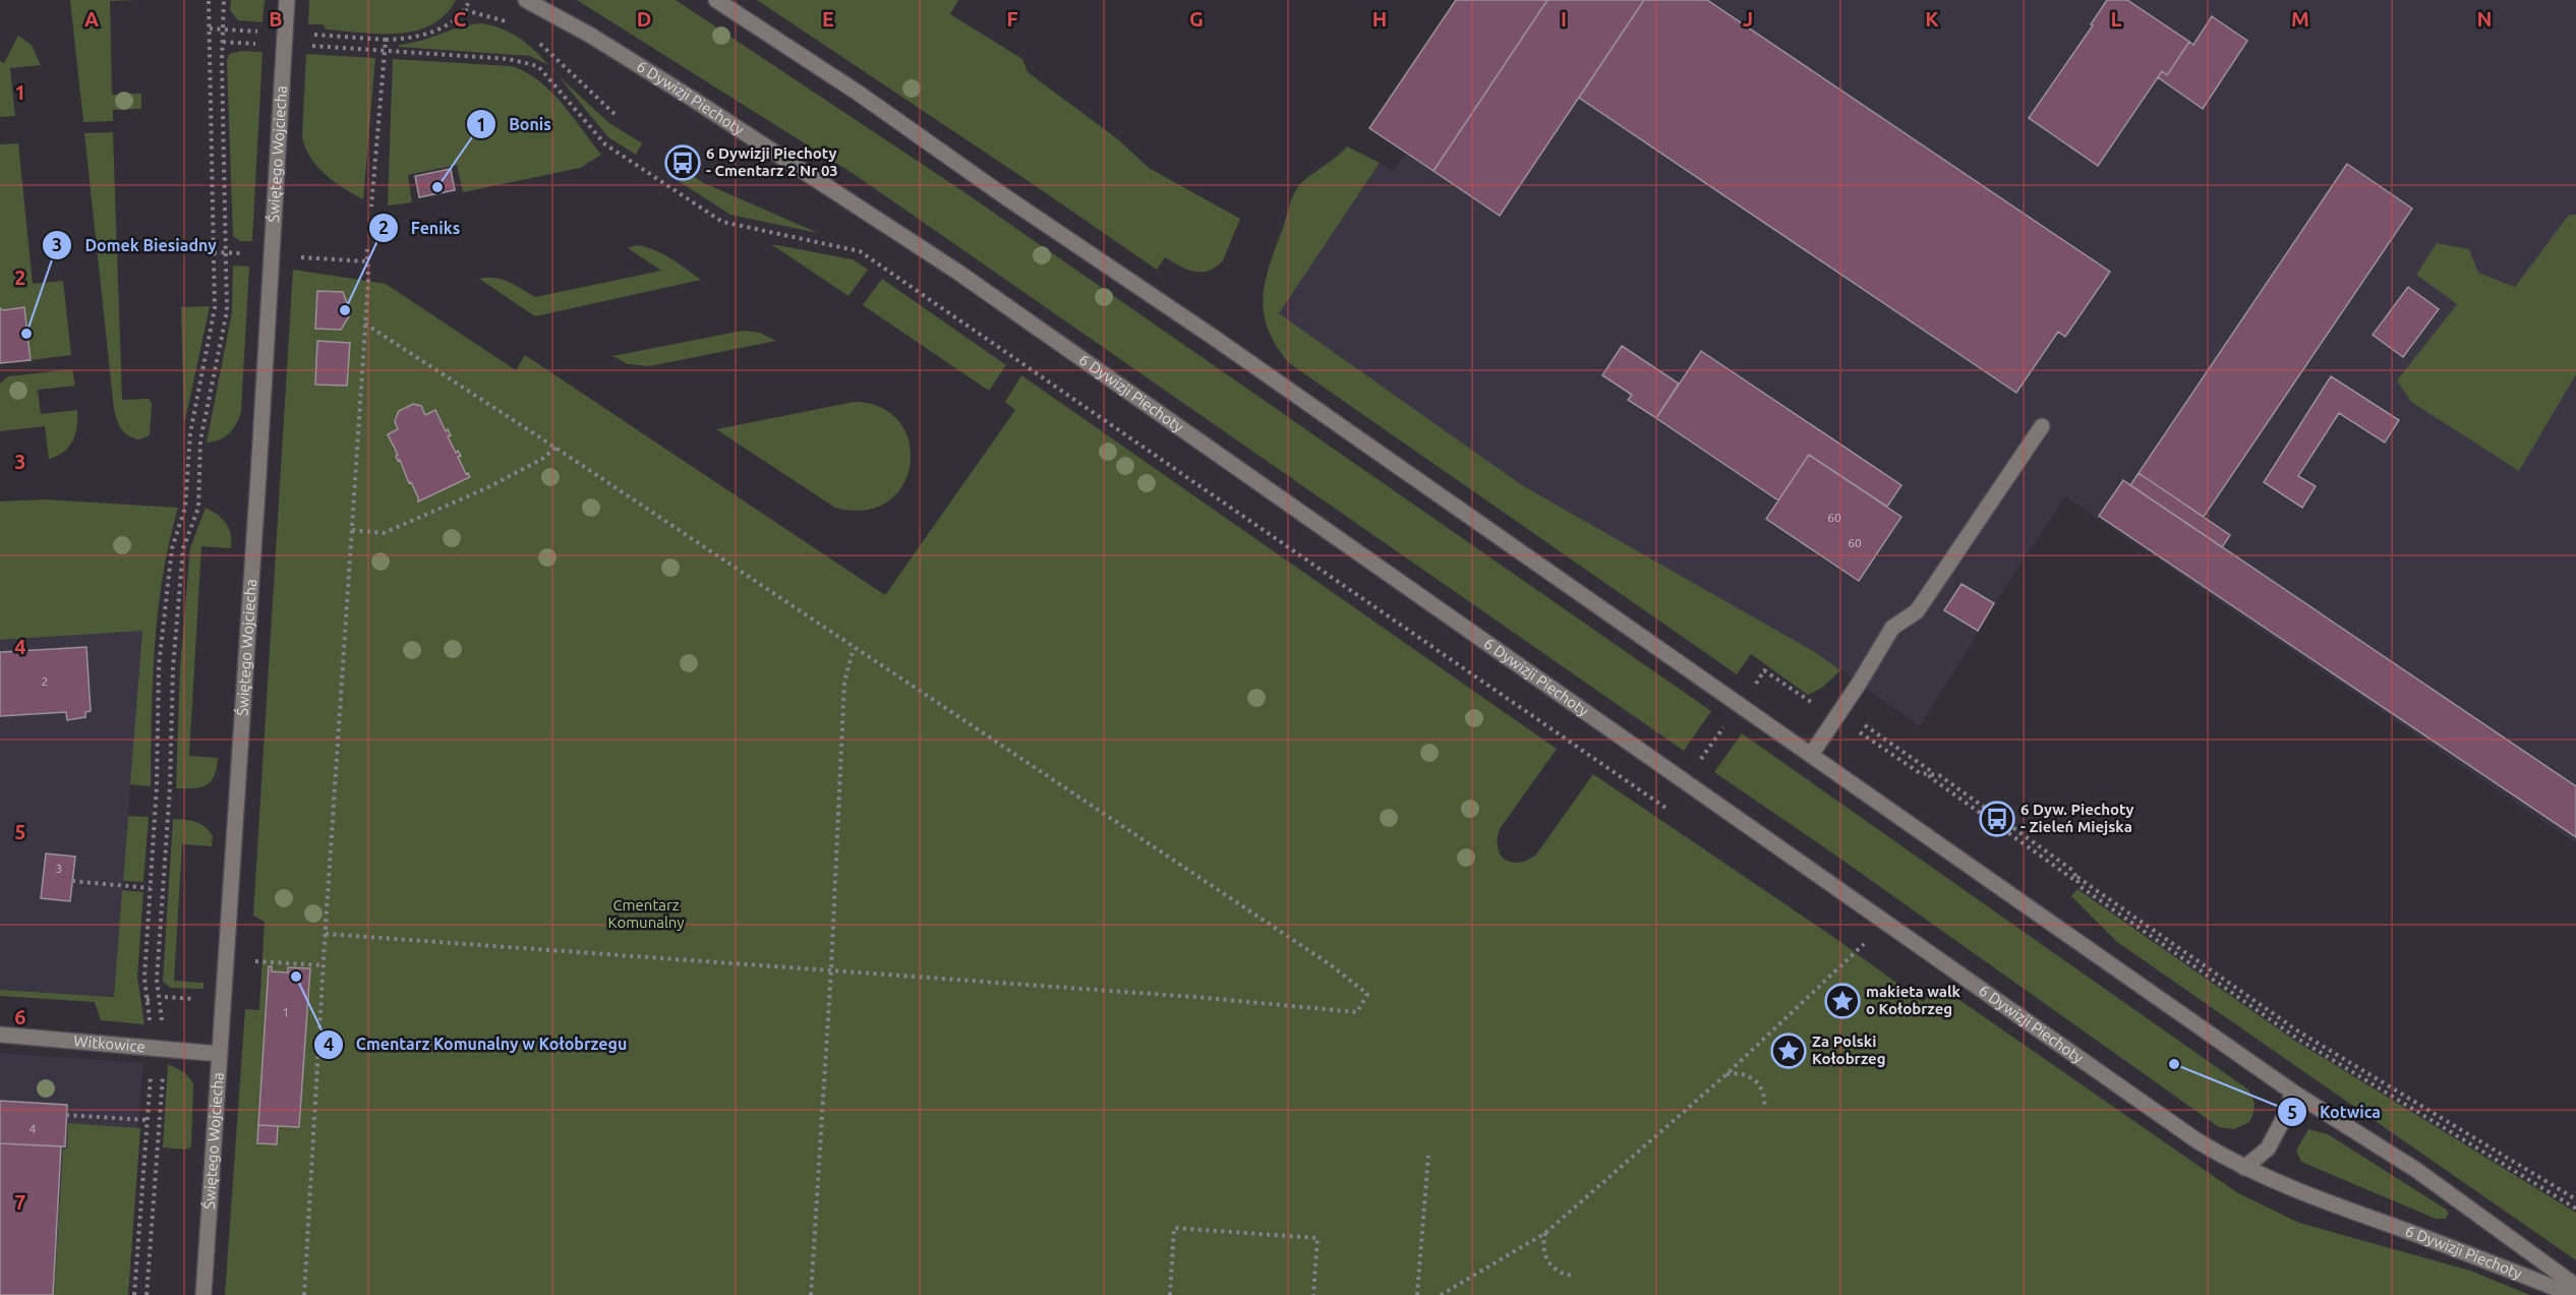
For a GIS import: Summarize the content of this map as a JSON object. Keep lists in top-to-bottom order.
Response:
{
  "streets": {
    "street": ["6 Dywizji Piechoty", "Świętego Wojciecha", "Witkowice"]
  },
  "crossings": [
    ["Świętego Wojciecha", "Witkowice"]
  ],
  "parks": ["Cmentarz Komunalny"],
  "places": {
    "bus stop": ["6 Dywizji Piechoty - Cmentarz 2 Nr 03", "6 Dyw. Piechoty - Zieleń Miejska"],
    "other": [
      "Bonis",
      "Feniks",
      "Domek Biesiadny",
      "Cmentarz Komunalny w Kołobrzegu",
      "Kotwica"
    ],
    "place": ["makieta walk o Kołobrzeg", "Za Polski Kołobrzeg"]
  },
  "house_numbers": [
    "60",
    "60",
    "2",
    "3",
    "1",
    "4"
  ],
  "grid": {
    "columns": [
      "A",
      "B",
      "C",
      "D",
      "E",
      "F",
      "G",
      "H",
      "I",
      "J",
      "K",
      "L",
      "M",
      "N"
    ],
    "rows": [
      "1",
      "2",
      "3",
      "4",
      "5",
      "6",
      "7"
    ]
  }
}
